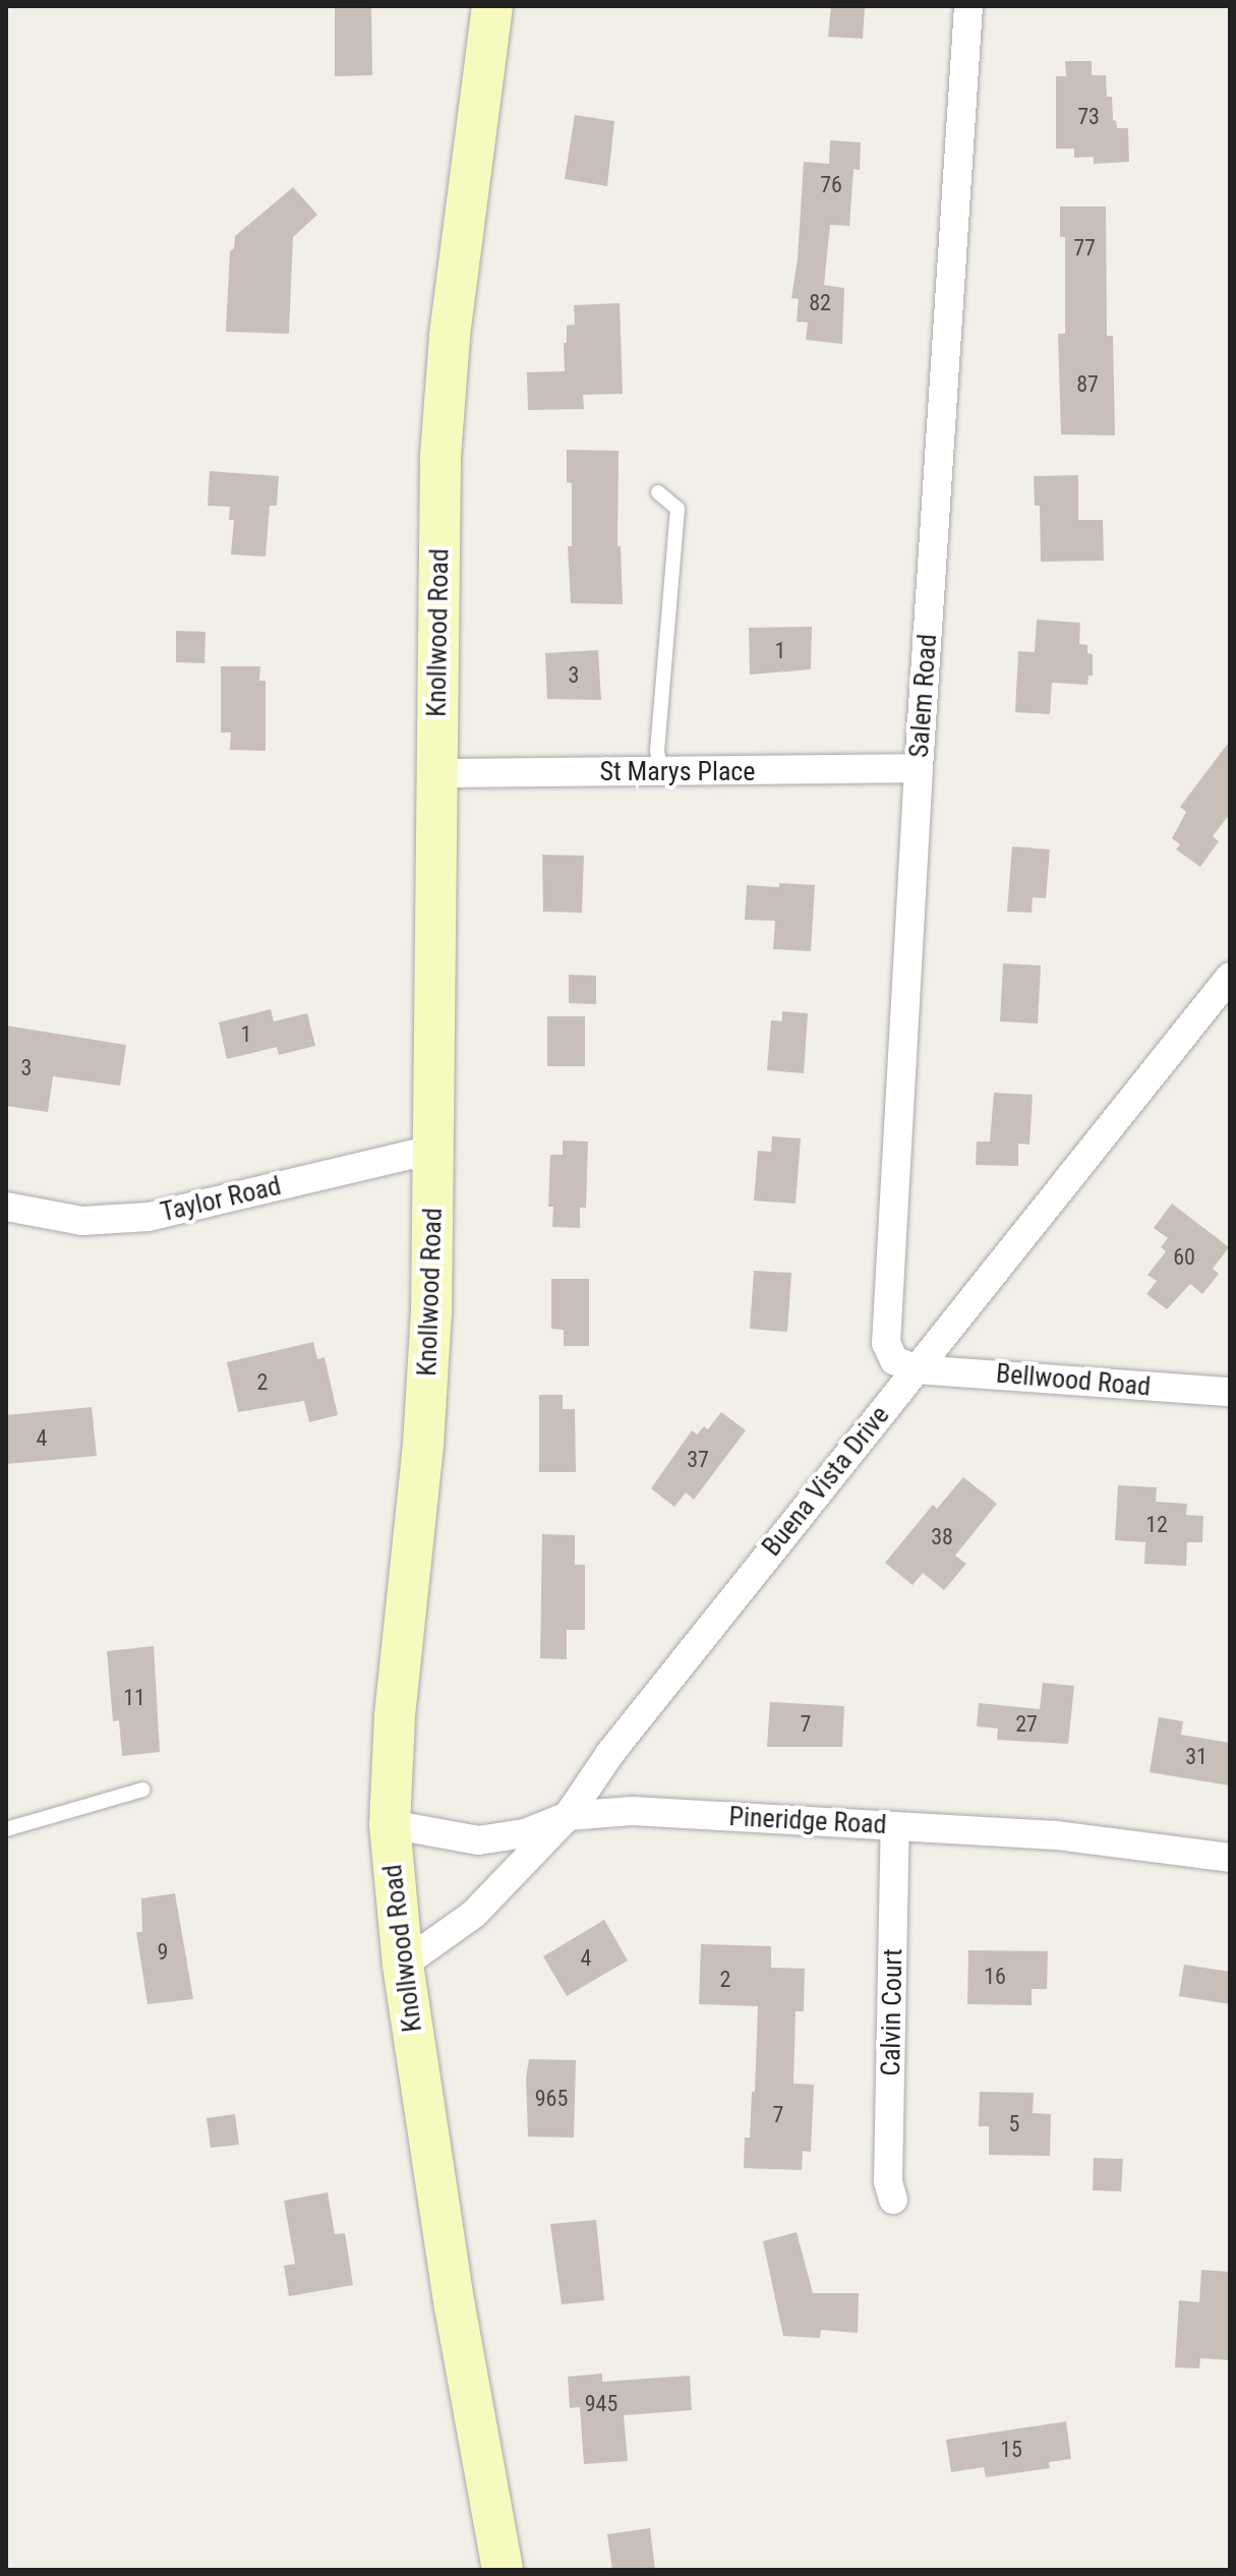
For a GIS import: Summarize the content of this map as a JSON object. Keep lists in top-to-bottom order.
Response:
{
  "streets": {
    "main road": ["Knollwood Road"],
    "street": [
      "Salem Road",
      "St Marys Place",
      "Taylor Road",
      "Bellwood Road",
      "Buena Vista Drive",
      "Pineridge Road",
      "Calvin Court"
    ]
  },
  "crossings": [
    ["Knollwood Road", "St Marys Place"],
    ["Knollwood Road", "Taylor Road"],
    ["Knollwood Road", "Buena Vista Drive"],
    ["Knollwood Road", "Pineridge Road"],
    ["Salem Road", "St Marys Place"],
    ["Salem Road", "Bellwood Road"],
    ["Salem Road", "Buena Vista Drive"],
    ["Bellwood Road", "Buena Vista Drive"],
    ["Buena Vista Drive", "Pineridge Road"],
    ["Pineridge Road", "Calvin Court"]
  ],
  "house_numbers": [
    "73",
    "76",
    "77",
    "82",
    "87",
    "1",
    "3",
    "1",
    "3",
    "60",
    "2",
    "4",
    "37",
    "12",
    "38",
    "11",
    "7",
    "27",
    "31",
    "9",
    "4",
    "16",
    "2",
    "965",
    "7",
    "5",
    "945",
    "15"
  ]
}
